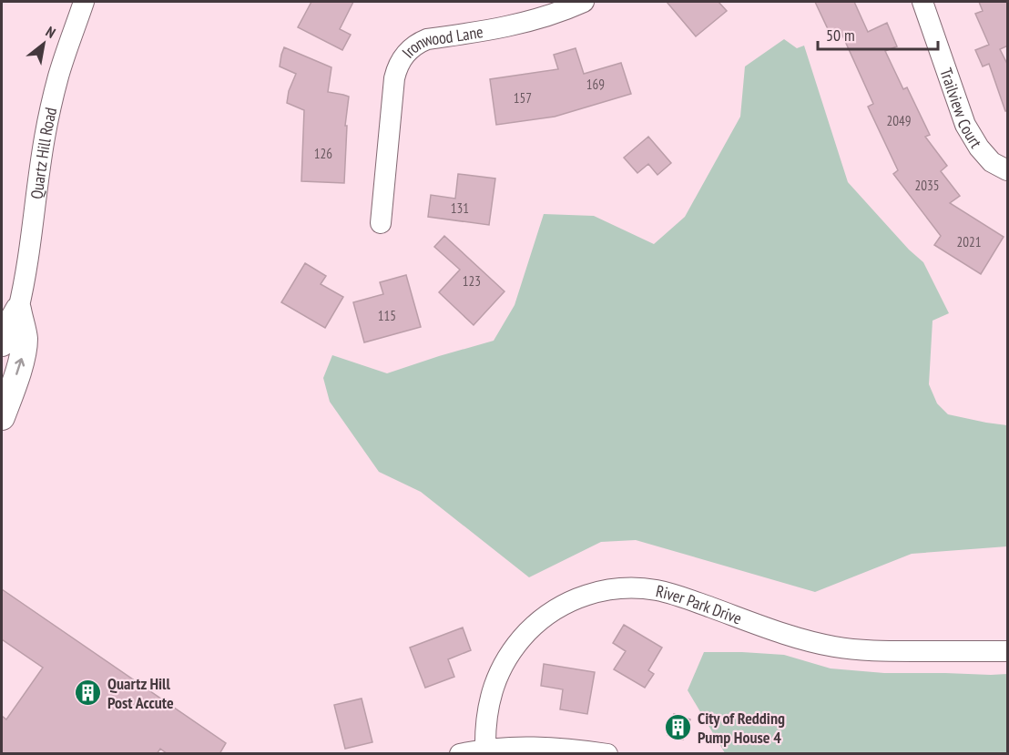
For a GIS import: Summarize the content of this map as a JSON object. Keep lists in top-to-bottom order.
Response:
{
  "streets": {
    "main road": ["Quartz Hill Road"],
    "street": ["Ironwood Lane", "Trailview Court", "River Park Drive"]
  },
  "places": {
    "building": ["Quartz Hill Post Accute", "City of Redding Pump House 4"]
  },
  "house_numbers": [
    "169",
    "157",
    "2049",
    "126",
    "2035",
    "131",
    "2021",
    "123",
    "115"
  ],
  "scale_bar": "50 m",
  "north": "top right"
}
